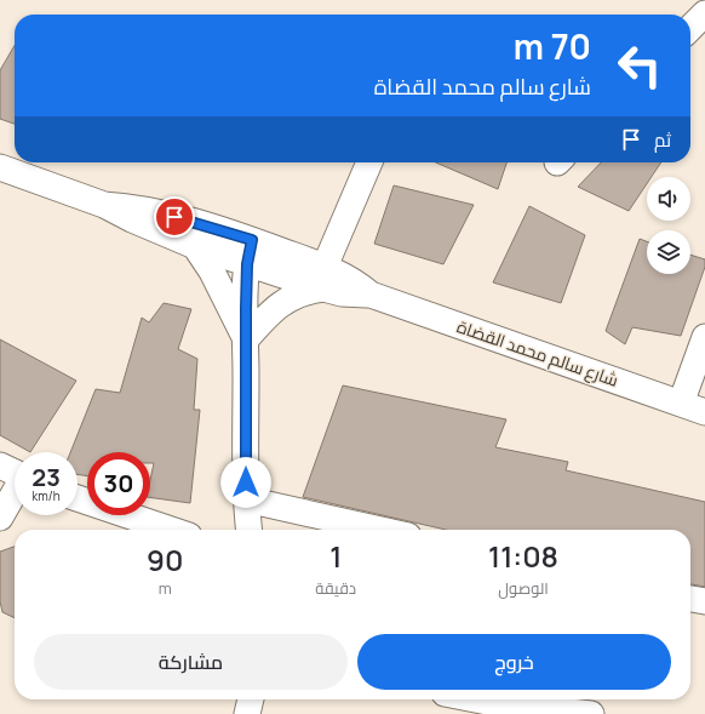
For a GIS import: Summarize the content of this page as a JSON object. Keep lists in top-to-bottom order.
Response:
{
  "streets": {
    "street": ["شارع سالم محمد القضاة"]
  },
  "page": {
    "turn": ["70 m", "شارع سالم محمد القضاة"],
    "then": "ثم",
    "speed": "23 km/h",
    "limit": "30",
    "eta": [
      "11:08",
      "الوصول",
      "1",
      "دقيقة",
      "90",
      "m"
    ],
    "buttons": ["خروج", "مشاركة"]
  }
}
